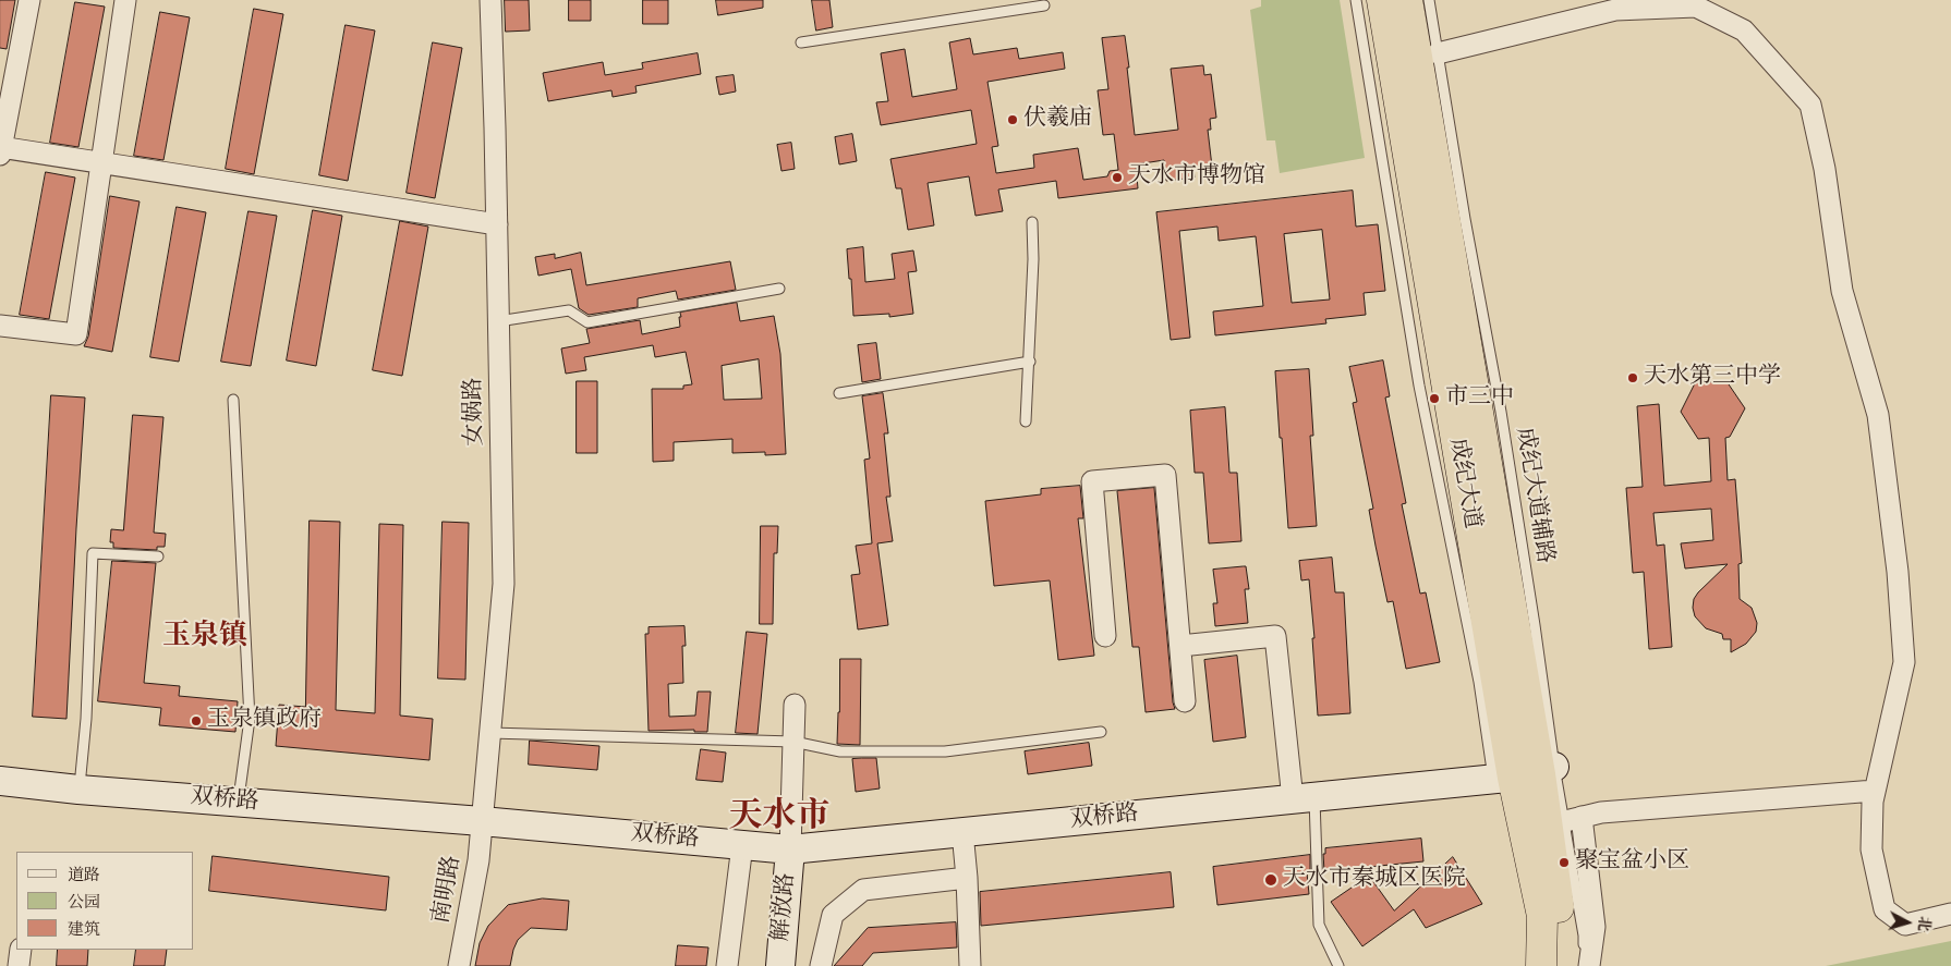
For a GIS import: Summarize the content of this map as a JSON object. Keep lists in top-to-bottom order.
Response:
{
  "streets": {
    "highway": ["成纪大道"],
    "main road": ["双桥路", "解放路"],
    "street": ["女娲路", "南明路"],
    "lane": ["成纪大道辅路"]
  },
  "crossings": [
    ["女娲路", "双桥路"],
    ["女娲路", "南明路"],
    ["成纪大道", "成纪大道辅路"],
    ["成纪大道", "双桥路"],
    ["成纪大道辅路", "双桥路"],
    ["双桥路", "南明路"],
    ["双桥路", "解放路"]
  ],
  "districts": ["玉泉镇", "天水市"],
  "places": [
    "伏羲庙",
    "天水市博物馆",
    "天水第三中学",
    "市三中",
    "玉泉镇政府",
    "聚宝盆小区",
    "天水市秦城区医院"
  ],
  "legend": ["道路", "公园", "建筑"],
  "north": "right"
}
